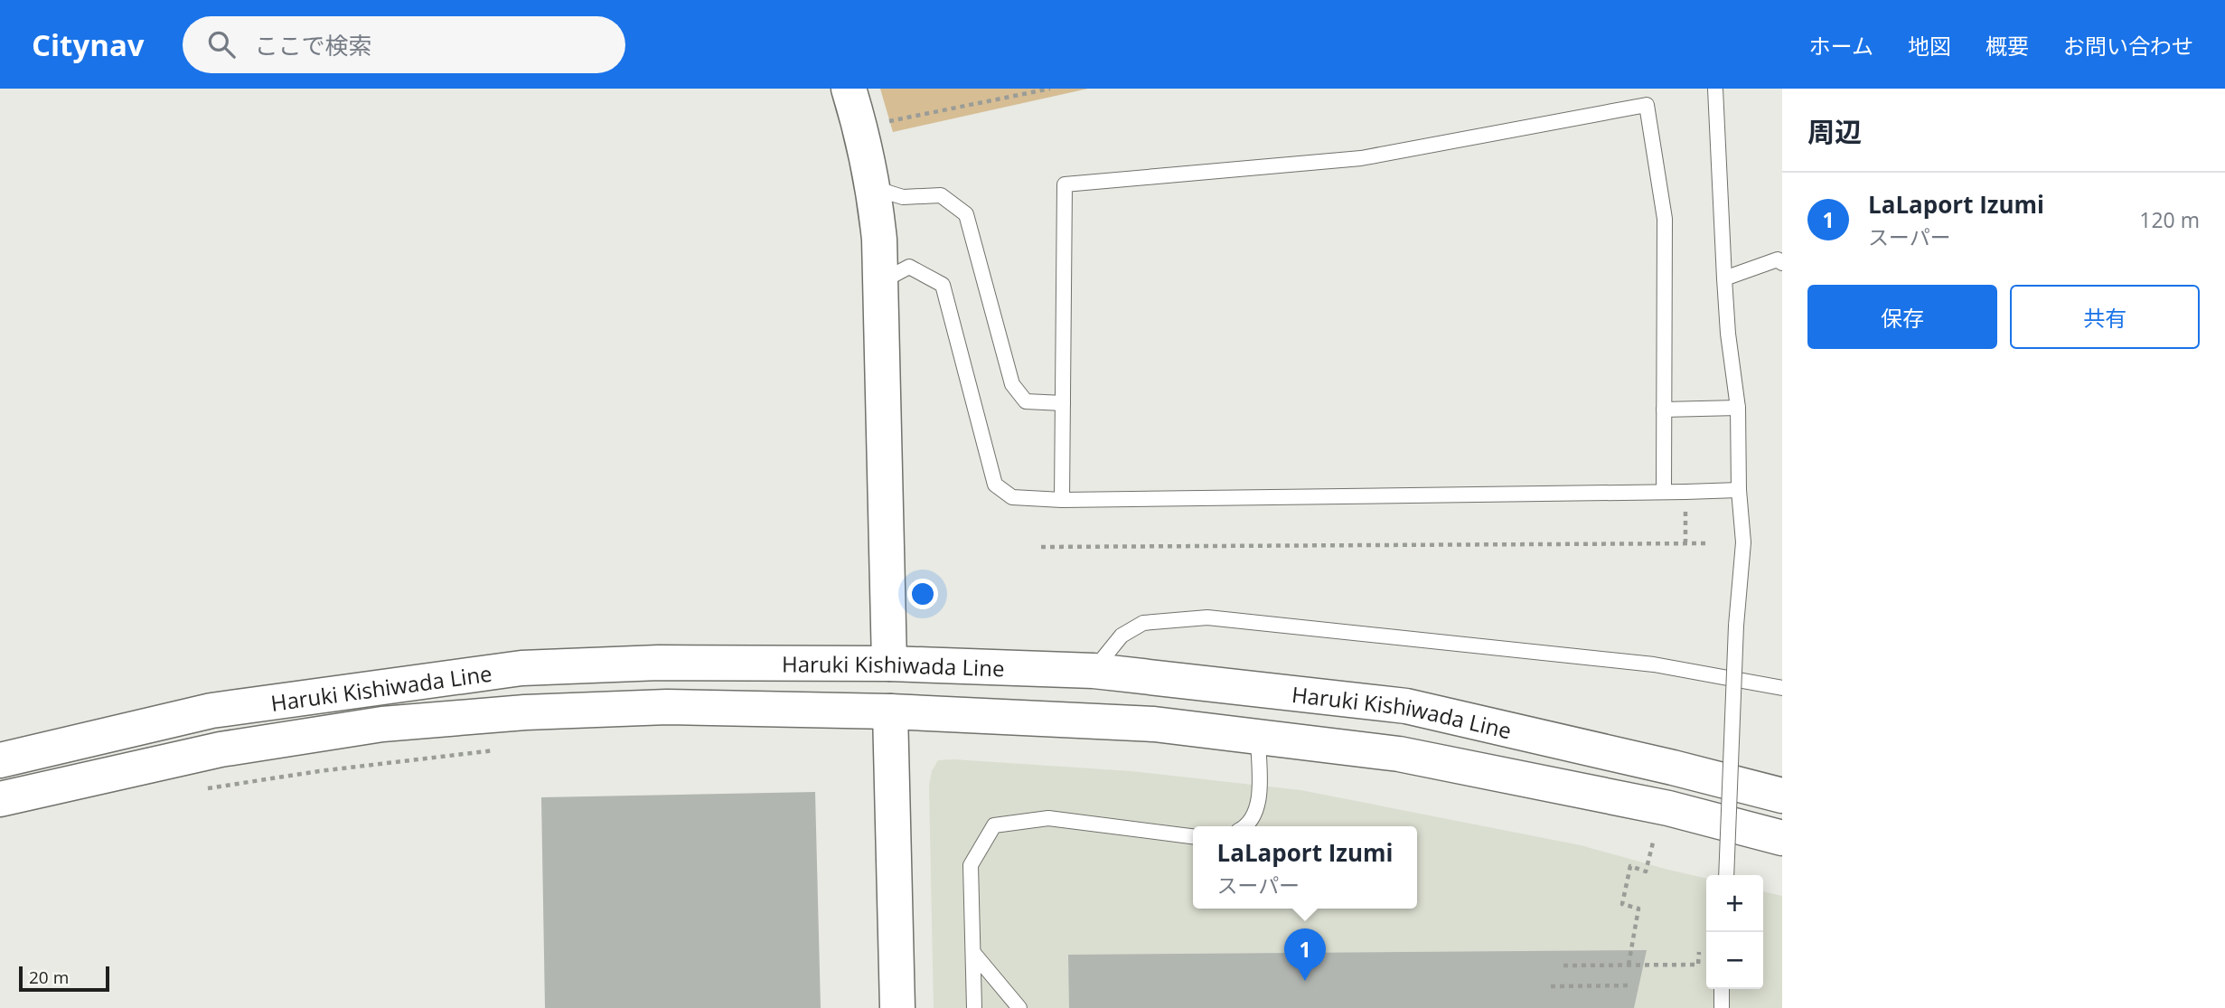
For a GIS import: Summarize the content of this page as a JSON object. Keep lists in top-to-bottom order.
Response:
{
  "streets": {
    "main road": ["Haruki Kishiwada Line"]
  },
  "scale_bar": "20 m",
  "page": {
    "header": "Citynav",
    "search": "ここで検索",
    "nav": [
      "ホーム",
      "地図",
      "概要",
      "お問い合わせ"
    ],
    "heading": "周辺",
    "list": [
      {
        "mark": "1",
        "name": "LaLaport Izumi",
        "note": "スーパー",
        "value": "120 m"
      }
    ],
    "buttons": ["保存", "共有"],
    "popup": ["LaLaport Izumi", "スーパー"],
    "map_buttons": ["+", "−"],
    "pins": "1",
    "scale": "20 m"
  }
}
